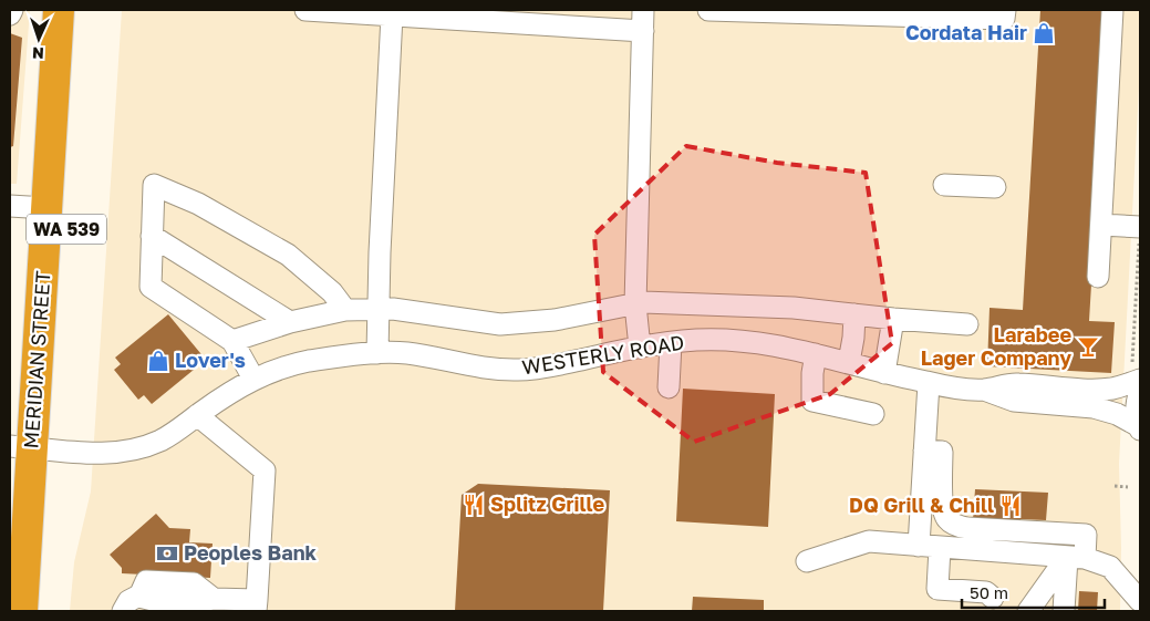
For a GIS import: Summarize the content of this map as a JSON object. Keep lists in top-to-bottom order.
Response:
{
  "streets": {
    "highway": ["WA 539", "MERIDIAN STREET"],
    "street": ["WESTERLY ROAD"]
  },
  "crossings": [
    ["WESTERLY ROAD", "MERIDIAN STREET"]
  ],
  "places": {
    "shop": ["Cordata Hair", "Lover's"],
    "bar": ["Larabee Lager Company"],
    "restaurant": ["Splitz Grille", "DQ Grill & Chill"],
    "bank": ["Peoples Bank"]
  },
  "scale_bar": "50 m",
  "north": "bottom"
}
